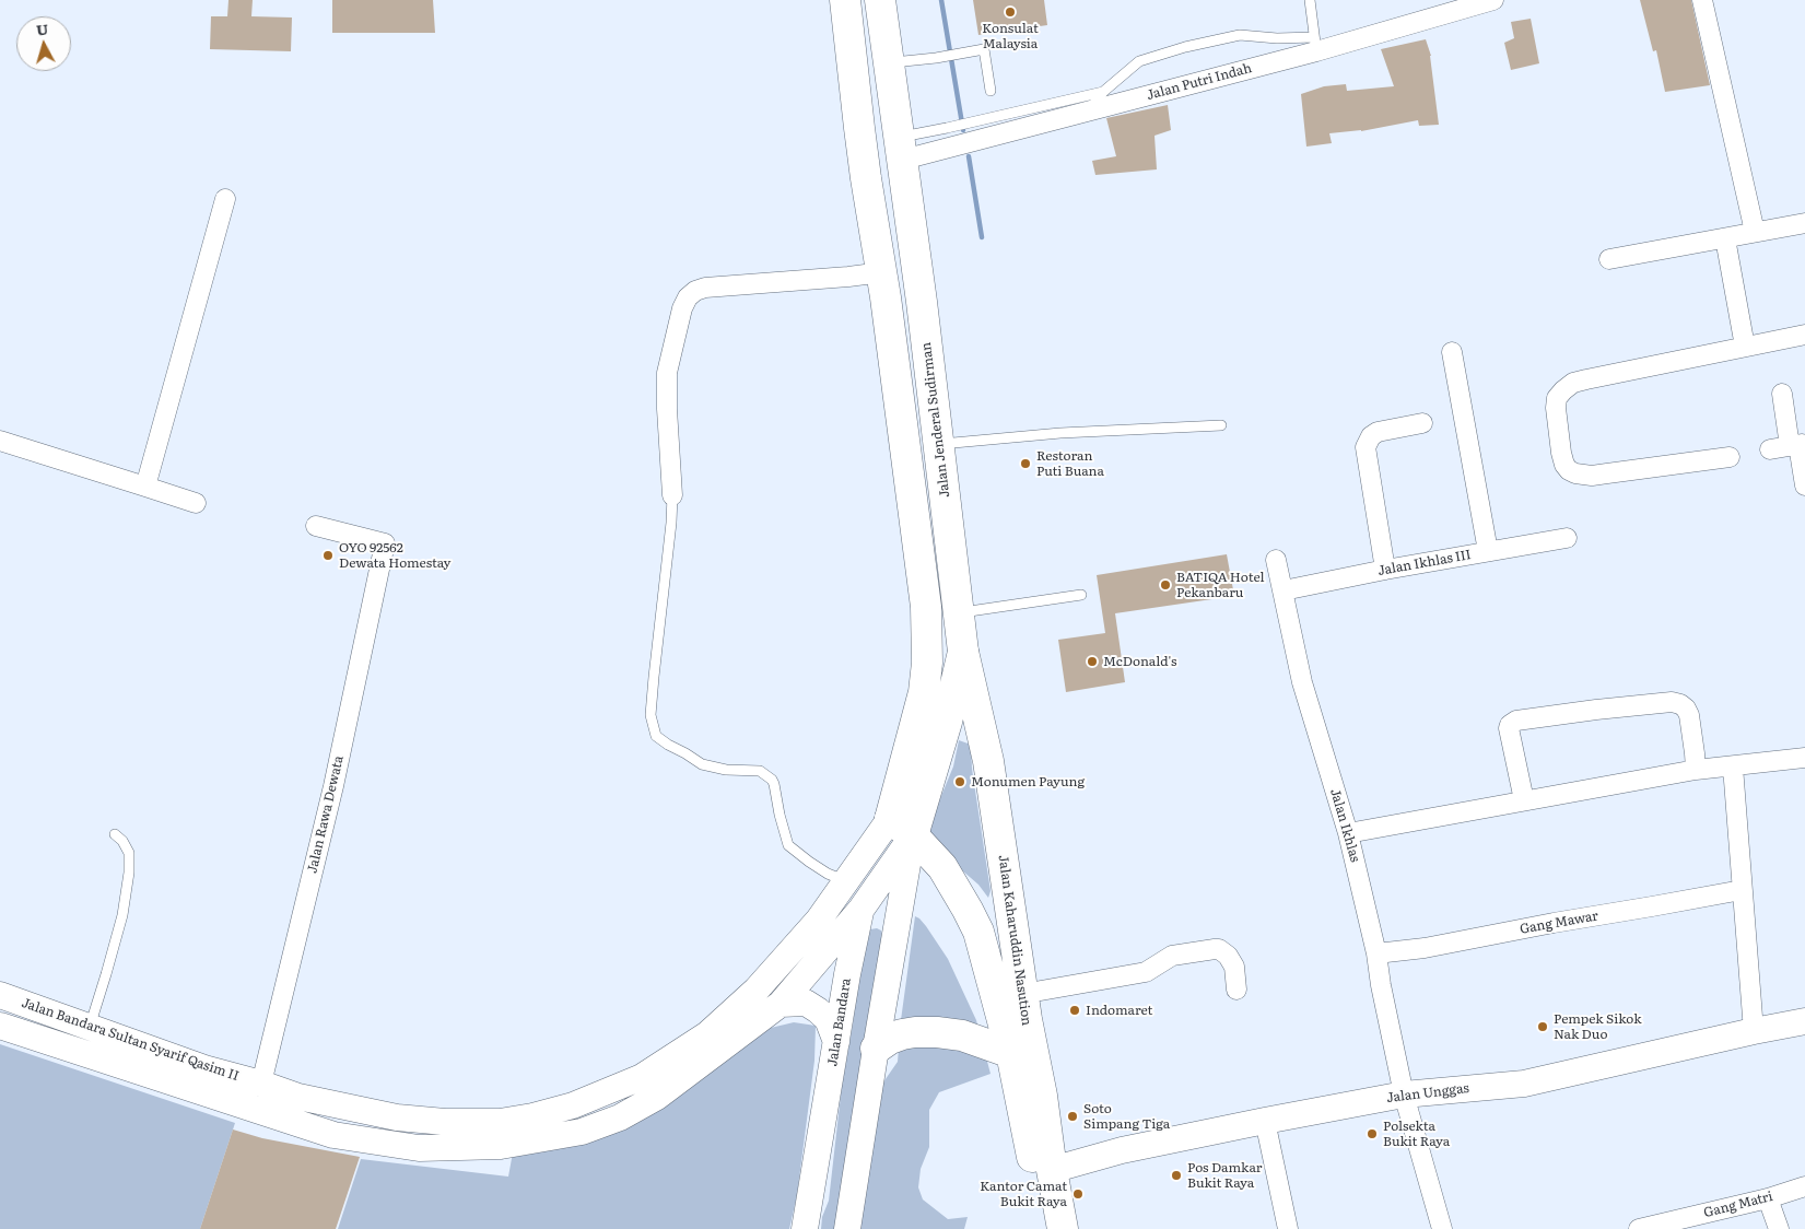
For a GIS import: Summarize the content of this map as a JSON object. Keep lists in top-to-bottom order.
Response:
{
  "streets": {
    "main road": ["Jalan Jenderal Sudirman", "Jalan Kaharuddin Nasution"],
    "street": [
      "Jalan Putri Indah",
      "Jalan Ikhlas III",
      "Jalan Rawa Dewata",
      "Jalan Ikhlas",
      "Gang Mawar",
      "Jalan Bandara",
      "Jalan Bandara Sultan Syarif Qasim II",
      "Jalan Unggas",
      "Gang Matri"
    ]
  },
  "crossings": [
    ["Jalan Putri Indah", "Jalan Jenderal Sudirman"],
    ["Jalan Jenderal Sudirman", "Jalan Kaharuddin Nasution"],
    ["Jalan Jenderal Sudirman", "Jalan Bandara Sultan Syarif Qasim II"],
    ["Jalan Ikhlas III", "Jalan Ikhlas"],
    ["Jalan Rawa Dewata", "Jalan Bandara Sultan Syarif Qasim II"],
    ["Jalan Ikhlas", "Gang Mawar"],
    ["Jalan Ikhlas", "Jalan Unggas"],
    ["Jalan Kaharuddin Nasution", "Jalan Bandara Sultan Syarif Qasim II"],
    ["Jalan Kaharuddin Nasution", "Jalan Unggas"],
    ["Jalan Bandara", "Jalan Bandara Sultan Syarif Qasim II"]
  ],
  "places": [
    "Konsulat Malaysia",
    "Restoran Puti Buana",
    "OYO 92562 Dewata Homestay",
    "BATIQA Hotel Pekanbaru",
    "McDonald's",
    "Monumen Payung",
    "Indomaret",
    "Pempek Sikok Nak Duo",
    "Soto Simpang Tiga",
    "Polsekta Bukit Raya",
    "Pos Damkar Bukit Raya",
    "Kantor Camat Bukit Raya"
  ],
  "north": "top"
}
